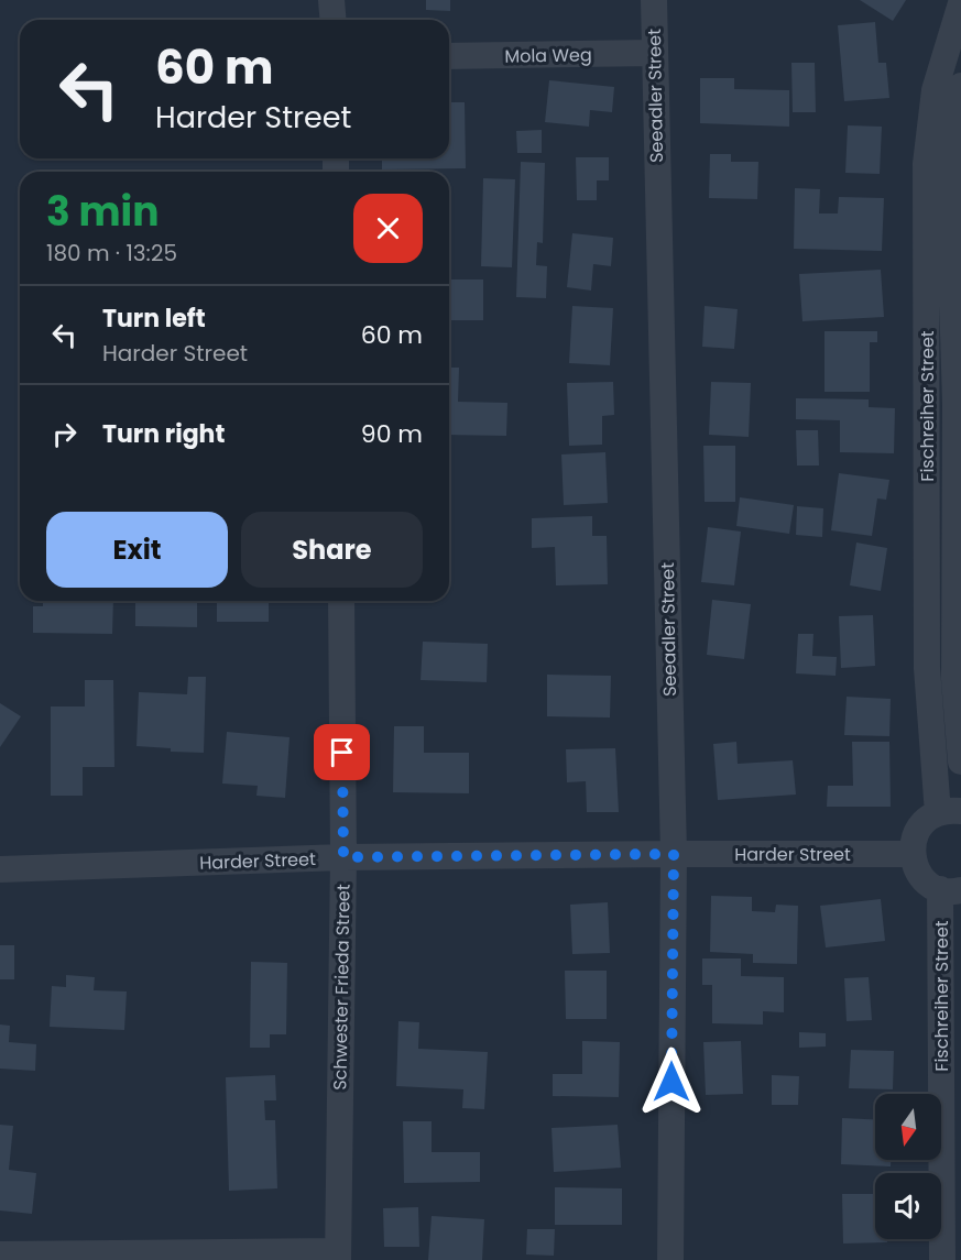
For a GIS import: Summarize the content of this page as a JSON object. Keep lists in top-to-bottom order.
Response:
{
  "streets": {
    "street": [
      "Mola Weg",
      "Seeadler Street",
      "Fischreiher Street",
      "Harder Street",
      "Schwester Frieda Street"
    ]
  },
  "crossings": [
    ["Mola Weg", "Seeadler Street"],
    ["Seeadler Street", "Harder Street"],
    ["Harder Street", "Schwester Frieda Street"]
  ],
  "north": "bottom",
  "page": {
    "turn": ["60 m", "Harder Street"],
    "heading": ["3 min", "180 m · 13:25"],
    "list": [
      {
        "name": "Turn left",
        "note": "Harder Street",
        "value": "60 m"
      },
      {
        "name": "Turn right",
        "value": "90 m"
      }
    ],
    "buttons": ["Exit", "Share"]
  }
}
